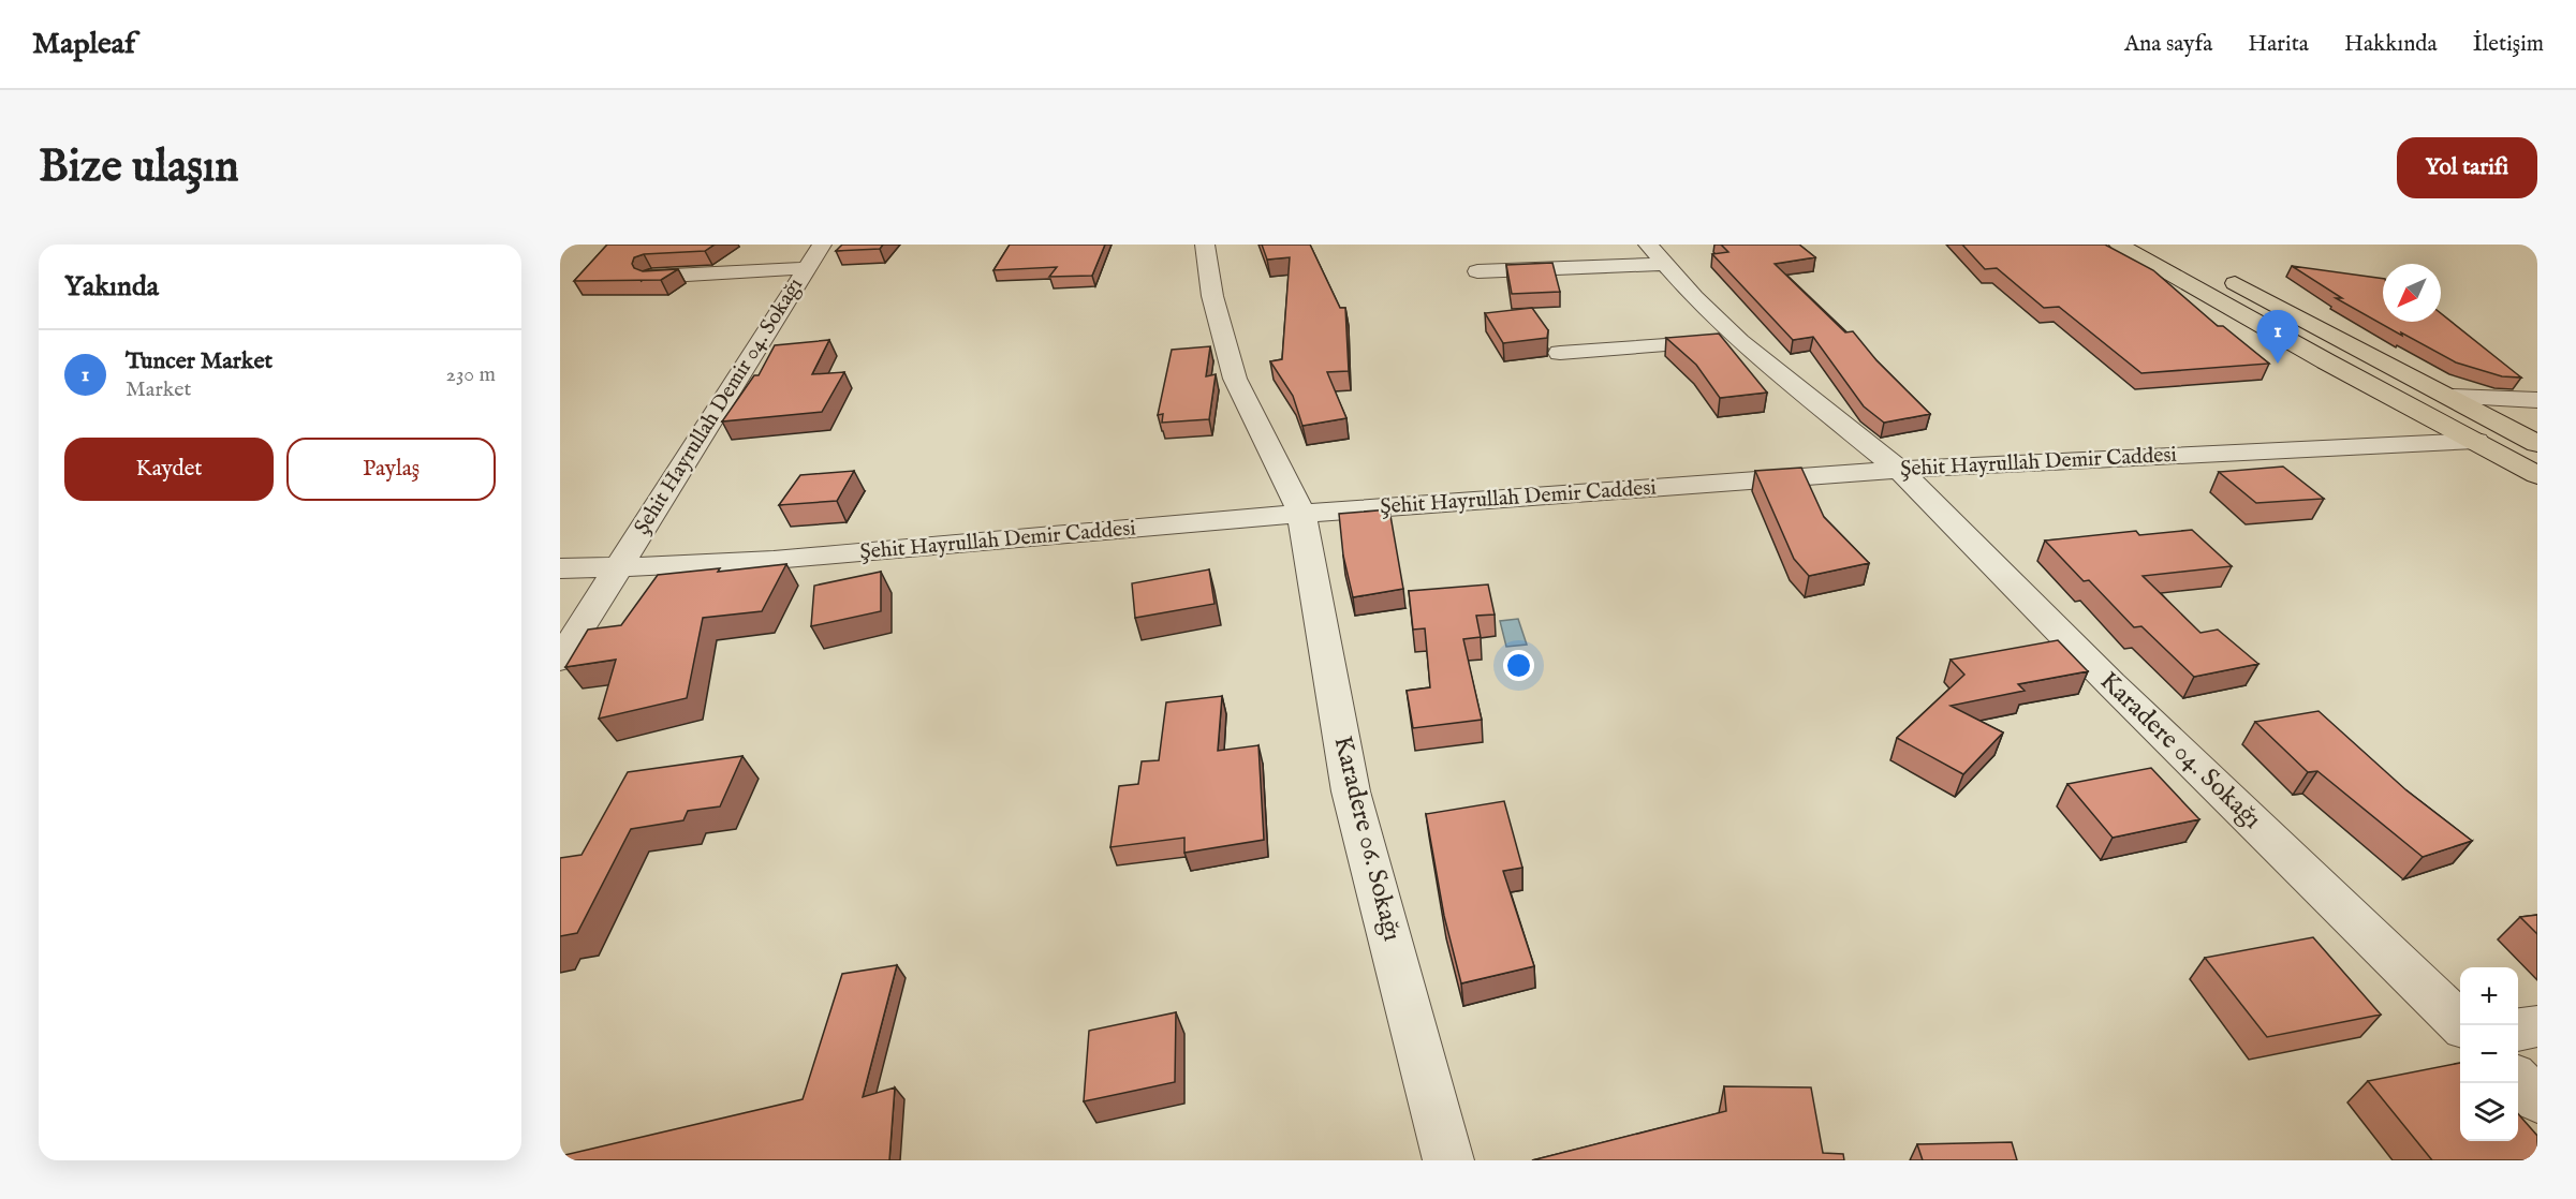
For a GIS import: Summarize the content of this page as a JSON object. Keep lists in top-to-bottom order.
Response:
{
  "streets": {
    "street": [
      "Şehit Hayrullah Demir 04. Sokağı",
      "Şehit Hayrullah Demir Caddesi",
      "Karadere 04. Sokağı",
      "Karadere 06. Sokağı"
    ]
  },
  "crossings": [
    ["Şehit Hayrullah Demir 04. Sokağı", "Şehit Hayrullah Demir Caddesi"],
    ["Şehit Hayrullah Demir Caddesi", "Karadere 04. Sokağı"],
    ["Şehit Hayrullah Demir Caddesi", "Karadere 06. Sokağı"]
  ],
  "north": "bottom left",
  "page": {
    "header": "Mapleaf",
    "nav": [
      "Ana sayfa",
      "Harita",
      "Hakkında",
      "İletişim"
    ],
    "buttons": [
      "Yol tarifi",
      ["Kaydet", "Paylaş"]
    ],
    "title": "Bize ulaşın",
    "heading": "Yakında",
    "pins": "1",
    "list": [
      {
        "mark": "1",
        "name": "Tuncer Market",
        "note": "Market",
        "value": "230 m"
      }
    ],
    "map_buttons": ["+", "−"]
  }
}
